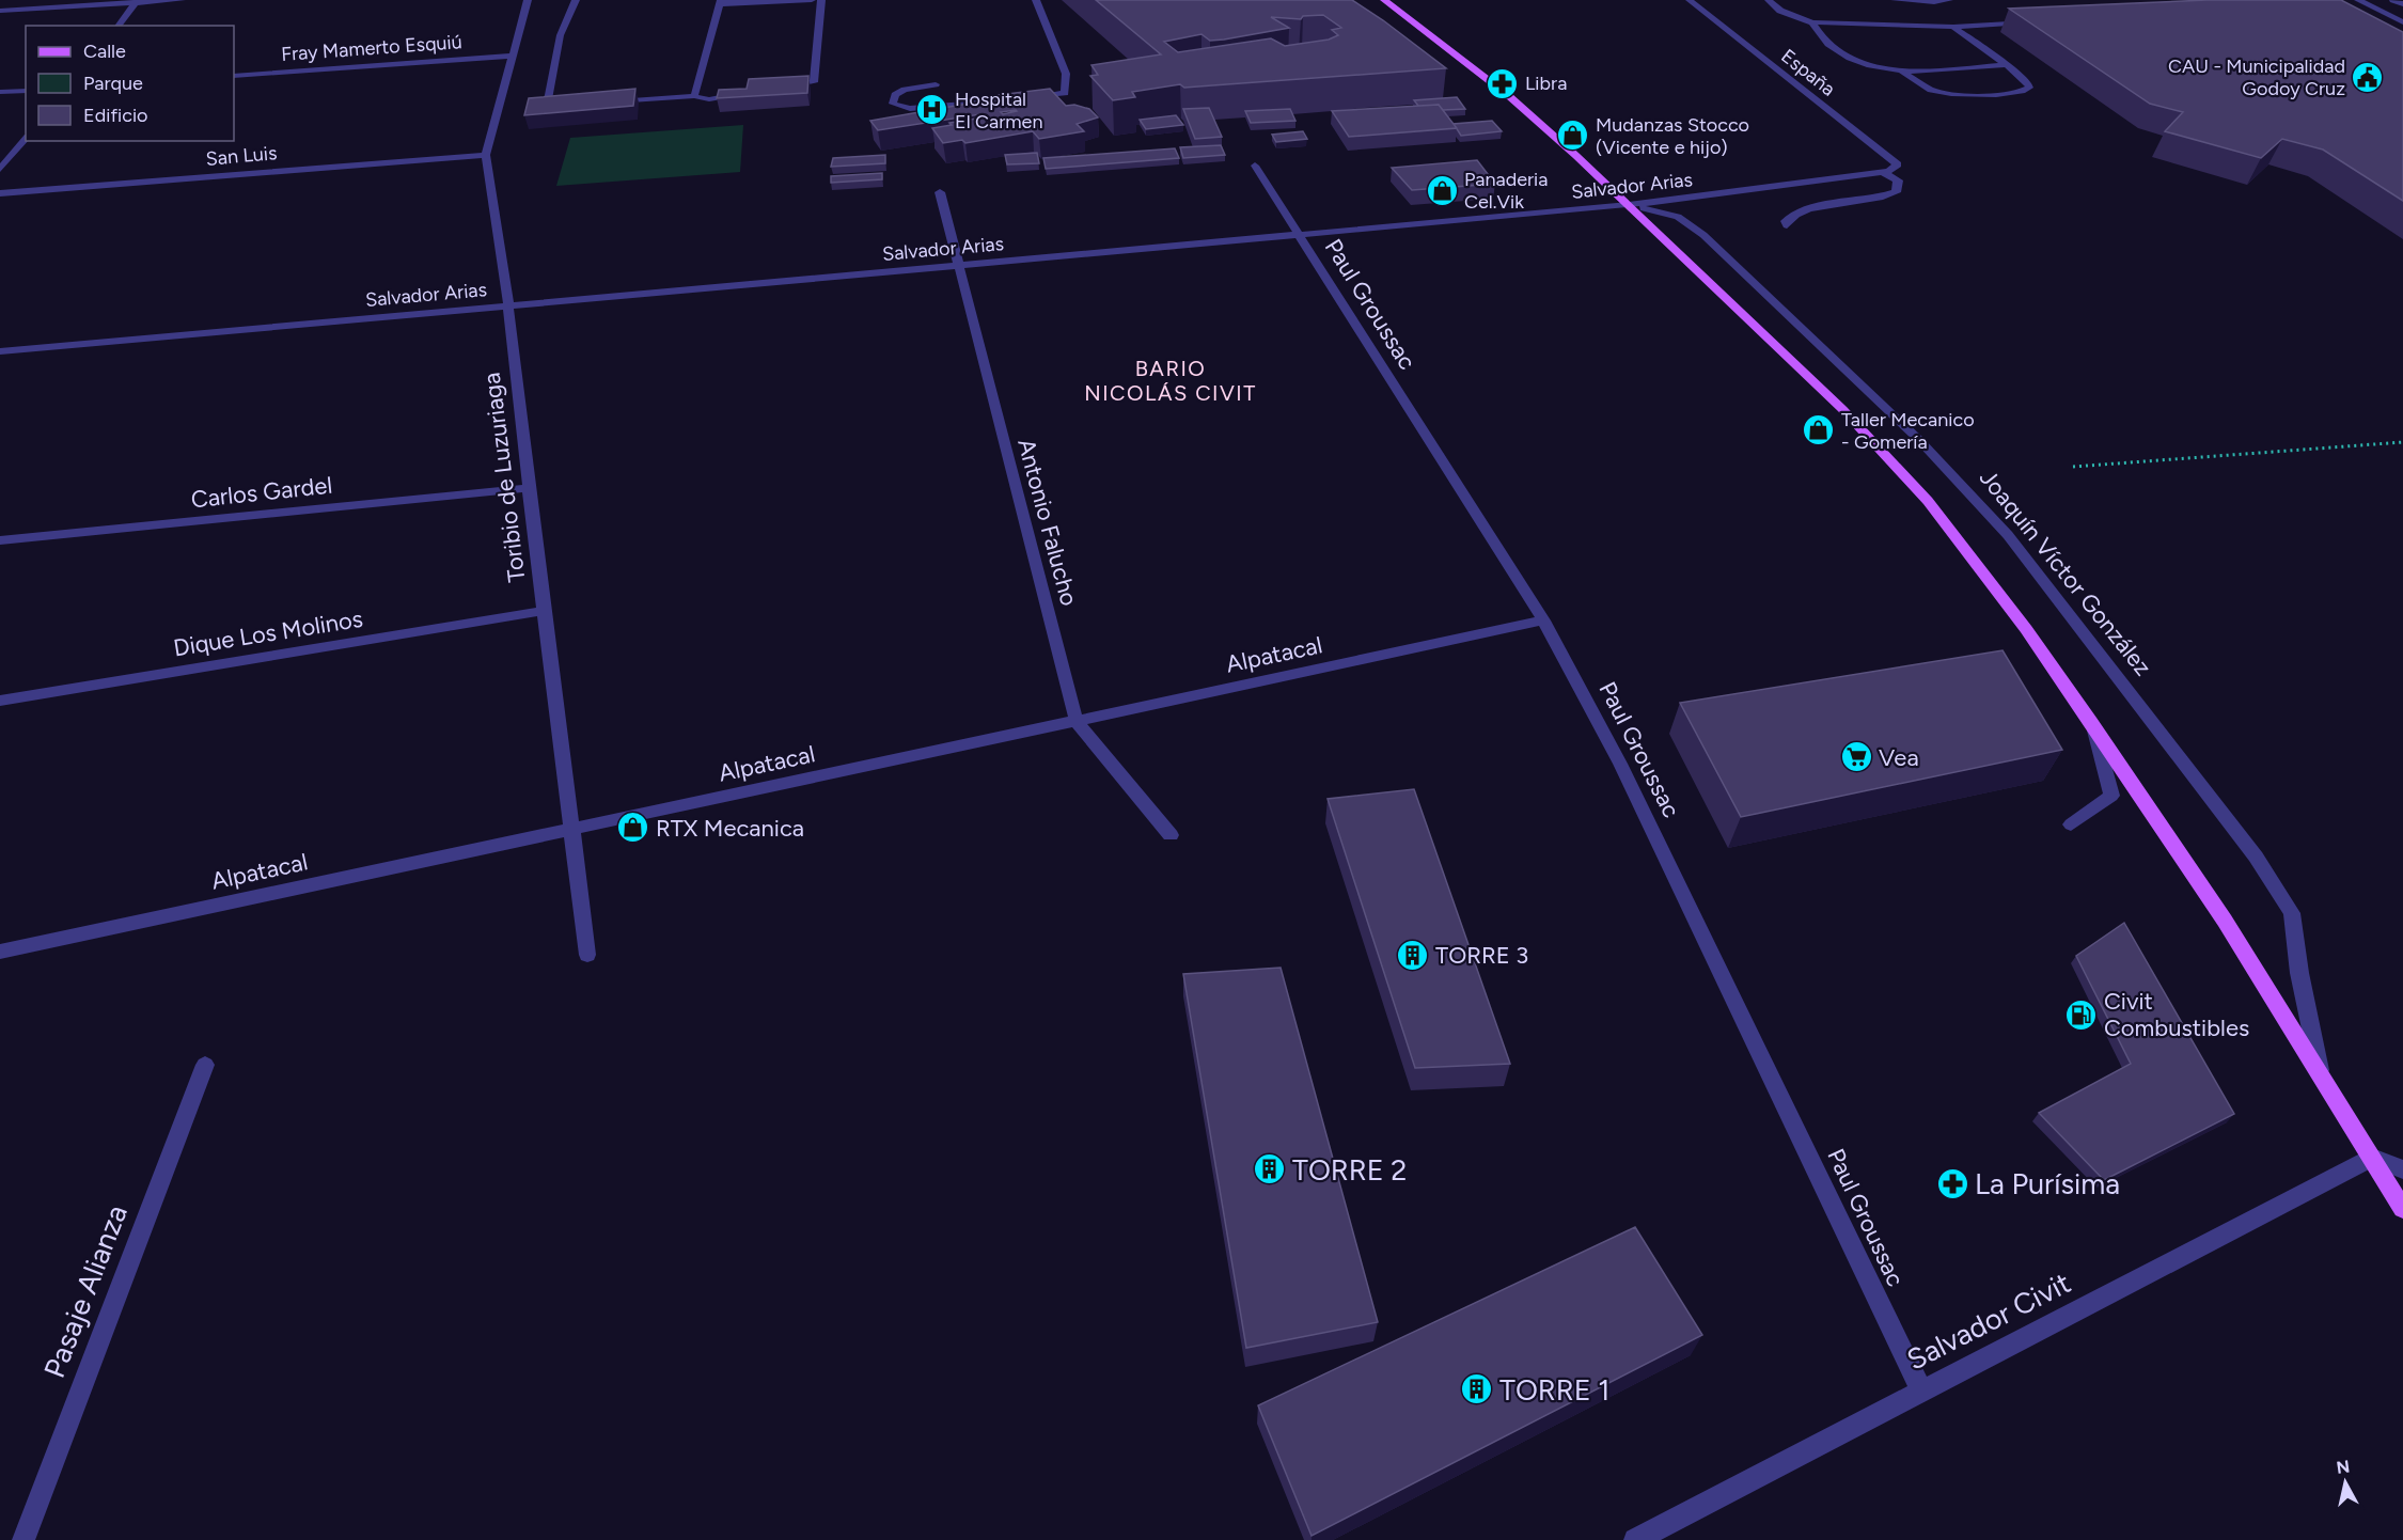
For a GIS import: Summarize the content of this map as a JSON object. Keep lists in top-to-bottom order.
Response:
{
  "streets": {
    "main road": ["Joaquín Víctor González"],
    "street": [
      "Fray Mamerto Esquiú",
      "España",
      "San Luis",
      "Salvador Arias",
      "Paul Groussac",
      "Toribio de Luzuriaga",
      "Carlos Gardel",
      "Antonio Falucho",
      "Dique Los Molinos",
      "Alpatacal",
      "Pasaje Alianza",
      "Salvador Civit"
    ]
  },
  "crossings": [
    ["Fray Mamerto Esquiú", "Toribio de Luzuriaga"],
    ["España", "Salvador Arias"],
    ["San Luis", "Toribio de Luzuriaga"],
    ["Salvador Arias", "Paul Groussac"],
    ["Salvador Arias", "Toribio de Luzuriaga"],
    ["Salvador Arias", "Antonio Falucho"],
    ["Salvador Arias", "Joaquín Víctor González"],
    ["Paul Groussac", "Alpatacal"],
    ["Paul Groussac", "Salvador Civit"],
    ["Toribio de Luzuriaga", "Carlos Gardel"],
    ["Toribio de Luzuriaga", "Dique Los Molinos"],
    ["Toribio de Luzuriaga", "Alpatacal"],
    ["Antonio Falucho", "Alpatacal"],
    ["Joaquín Víctor González", "Salvador Civit"]
  ],
  "districts": ["BARIO NICOLÁS CIVIT"],
  "places": {
    "public building": ["CAU - Municipalidad Godoy Cruz"],
    "pharmacy": ["Libra", "La Purísima"],
    "hospital": ["Hospital El Carmen"],
    "shop": [
      "Mudanzas Stocco (Vicente e hijo)",
      "Panaderia Cel.Vik",
      "Taller Mecanico - Gomería",
      "RTX Mecanica"
    ],
    "supermarket": ["Vea"],
    "building": ["TORRE 3", "TORRE 2", "TORRE 1"],
    "fuel station": ["Civit Combustibles"]
  },
  "legend": ["Calle", "Parque", "Edificio"],
  "north": "top"
}
